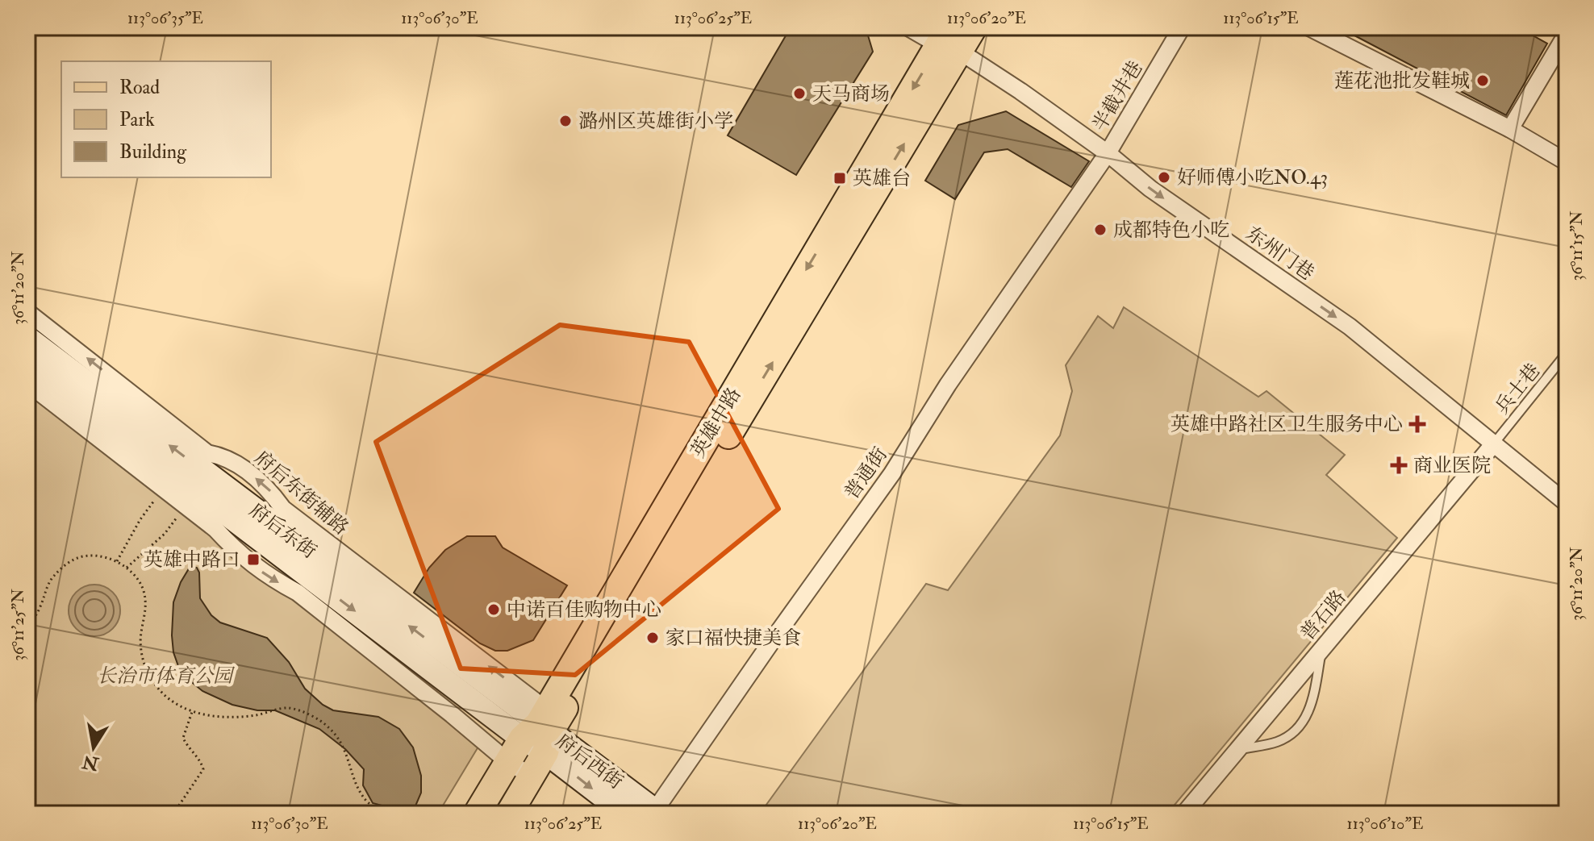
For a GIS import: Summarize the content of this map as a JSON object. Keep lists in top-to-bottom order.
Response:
{
  "streets": {
    "main road": ["英雄中路", "府后东街", "府后西街"],
    "street": [
      "半截井巷",
      "东州门巷",
      "普通街",
      "府后东街辅路",
      "普石路"
    ],
    "lane": ["兵士巷"]
  },
  "crossings": [
    ["半截井巷", "东州门巷"],
    ["半截井巷", "普通街"],
    ["东州门巷", "兵士巷"],
    ["东州门巷", "英雄中路"],
    ["东州门巷", "普通街"],
    ["东州门巷", "普石路"],
    ["兵士巷", "普石路"],
    ["英雄中路", "府后东街辅路"],
    ["英雄中路", "府后东街"],
    ["英雄中路", "府后西街"],
    ["普通街", "府后西街"],
    ["府后东街辅路", "府后东街"],
    ["府后东街辅路", "府后西街"],
    ["府后东街", "府后西街"]
  ],
  "one_way": ["东州门巷"],
  "parks": ["长治市体育公园"],
  "places": {
    "other": [
      "莲花池批发鞋城",
      "天马商场",
      "潞州区英雄街小学",
      "好师傅小吃NO.43",
      "成都特色小吃",
      "中诺百佳购物中心",
      "家口福快捷美食"
    ],
    "transit": ["英雄台", "英雄中路口"],
    "health": ["英雄中路社区卫生服务中心", "商业医院"]
  },
  "legend": ["Road", "Park", "Building"],
  "north": "bottom",
  "coordinates": [
    "113°06'35\"E",
    "113°06'30\"E",
    "113°06'25\"E",
    "113°06'20\"E",
    "113°06'15\"E",
    "36°11'15\"N",
    "36°11'20\"N",
    "36°11'25\"N",
    "113°06'10\"E"
  ]
}
